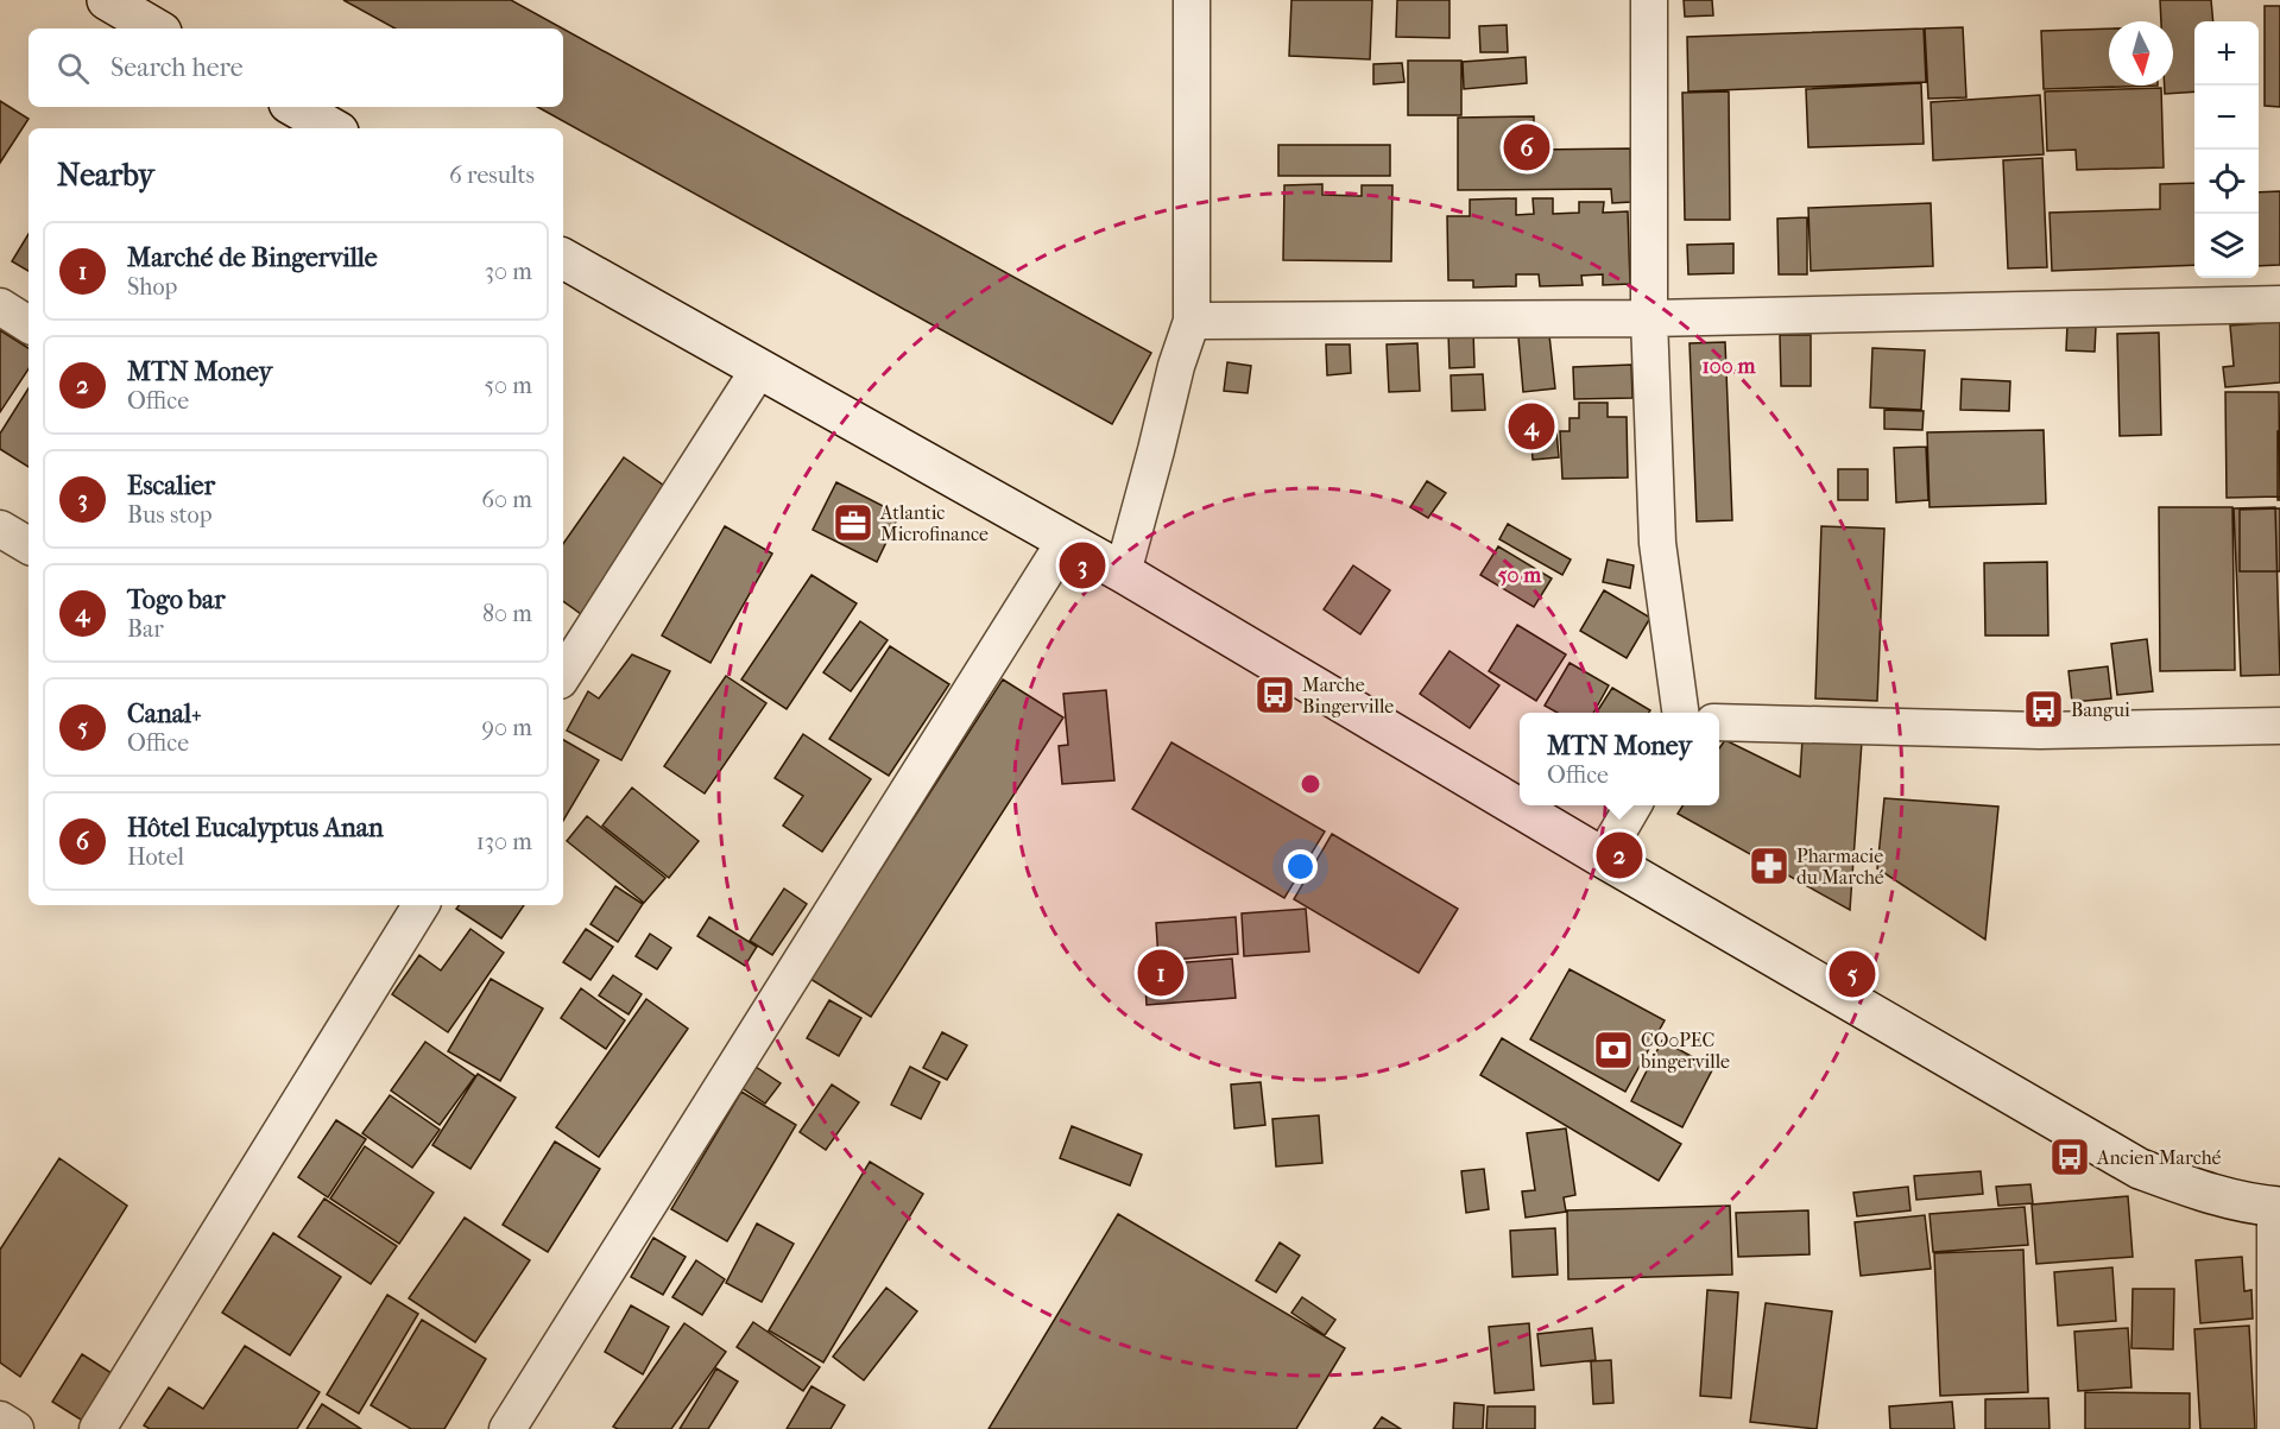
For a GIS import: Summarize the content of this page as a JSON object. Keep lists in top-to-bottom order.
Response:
{
  "places": {
    "office": ["Atlantic Microfinance"],
    "bus stop": ["Marche Bingerville", "Bangui", "Ancien Marché"],
    "pharmacy": ["Pharmacie du Marché"],
    "bank": ["CO0PEC bingerville"]
  },
  "north": "bottom",
  "page": {
    "map_buttons": ["+", "−"],
    "search": "Search here",
    "pins": [
      "6",
      "4",
      "3",
      "2",
      "1",
      "5"
    ],
    "heading": ["Nearby", "6 results"],
    "list": [
      {
        "mark": "1",
        "name": "Marché de Bingerville",
        "note": "Shop",
        "value": "30 m"
      },
      {
        "mark": "2",
        "name": "MTN Money",
        "note": "Office",
        "value": "50 m"
      },
      {
        "mark": "3",
        "name": "Escalier",
        "note": "Bus stop",
        "value": "60 m"
      },
      {
        "mark": "4",
        "name": "Togo bar",
        "note": "Bar",
        "value": "80 m"
      },
      {
        "mark": "5",
        "name": "Canal+",
        "note": "Office",
        "value": "90 m"
      },
      {
        "mark": "6",
        "name": "Hôtel Eucalyptus Anan",
        "note": "Hotel",
        "value": "130 m"
      }
    ],
    "popup": ["MTN Money", "Office"]
  },
  "rings": ["100 m", "50 m"]
}
